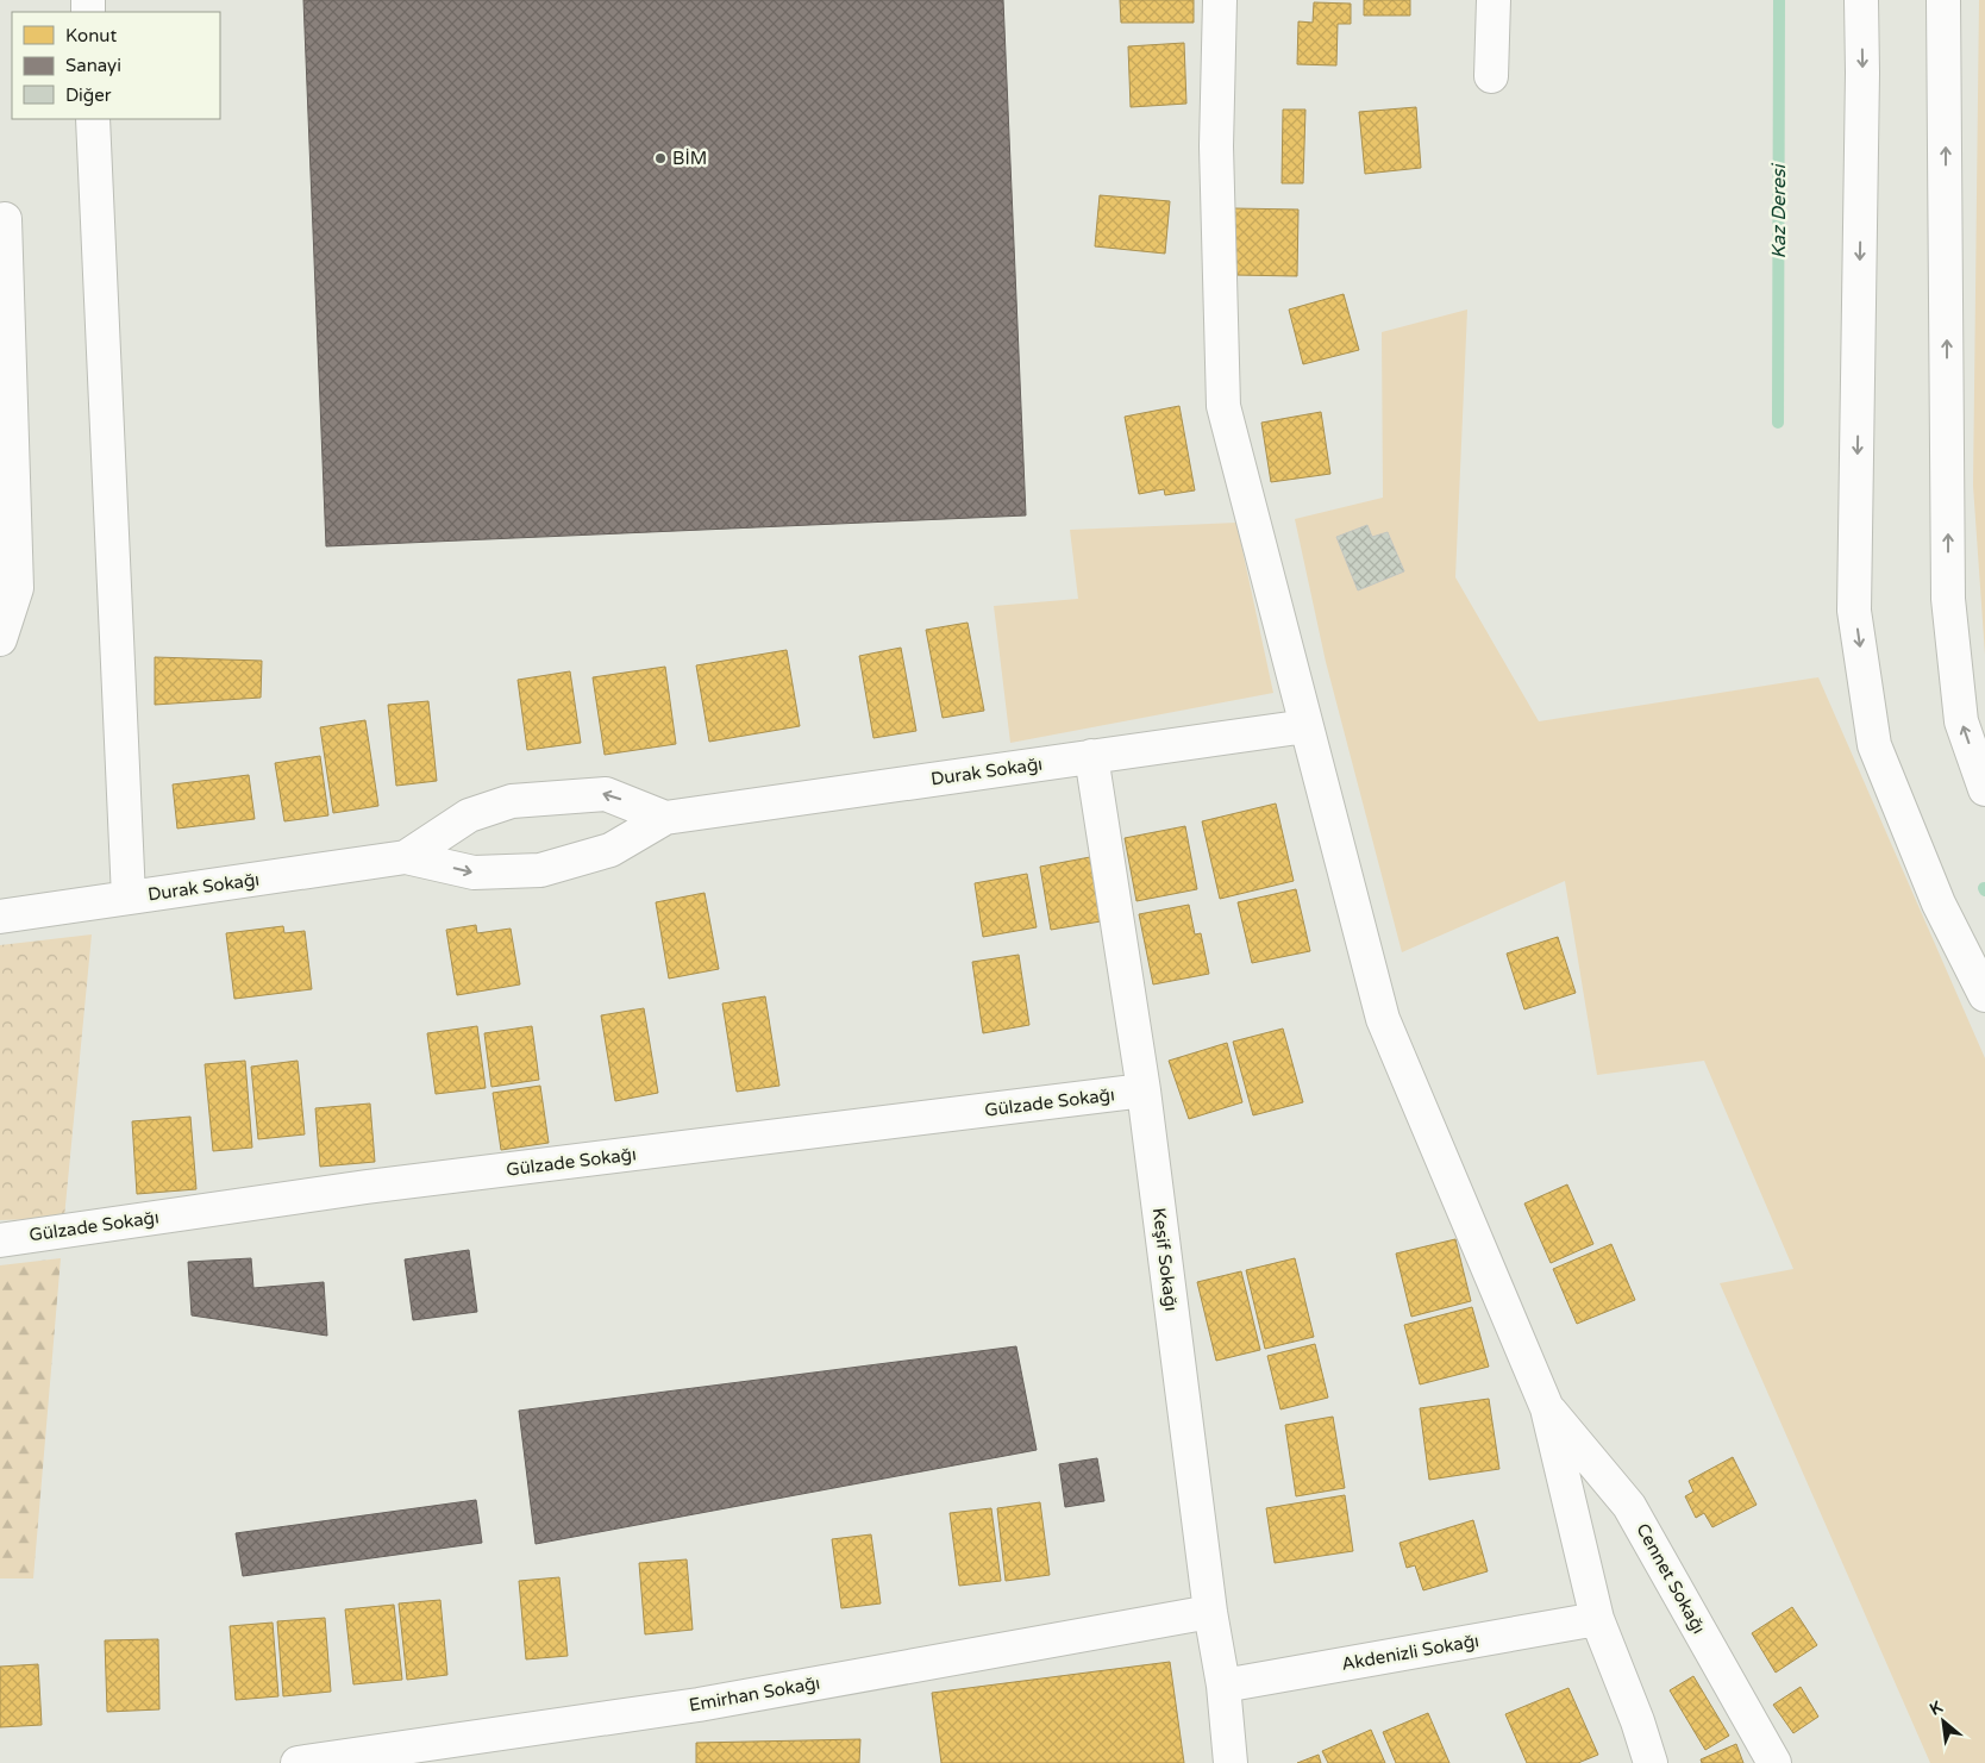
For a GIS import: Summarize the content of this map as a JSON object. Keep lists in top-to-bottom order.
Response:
{
  "streets": {
    "street": [
      "Durak Sokağı",
      "Gülzade Sokağı",
      "Keşif Sokağı",
      "Cennet Sokağı",
      "Akdenizli Sokağı",
      "Emirhan Sokağı"
    ]
  },
  "crossings": [
    ["Durak Sokağı", "Keşif Sokağı"],
    ["Gülzade Sokağı", "Keşif Sokağı"],
    ["Keşif Sokağı", "Akdenizli Sokağı"],
    ["Keşif Sokağı", "Emirhan Sokağı"]
  ],
  "water": ["Kaz Deresi"],
  "places": ["BİM"],
  "legend": ["Konut", "Sanayi", "Diğer"],
  "north": "top left"
}
